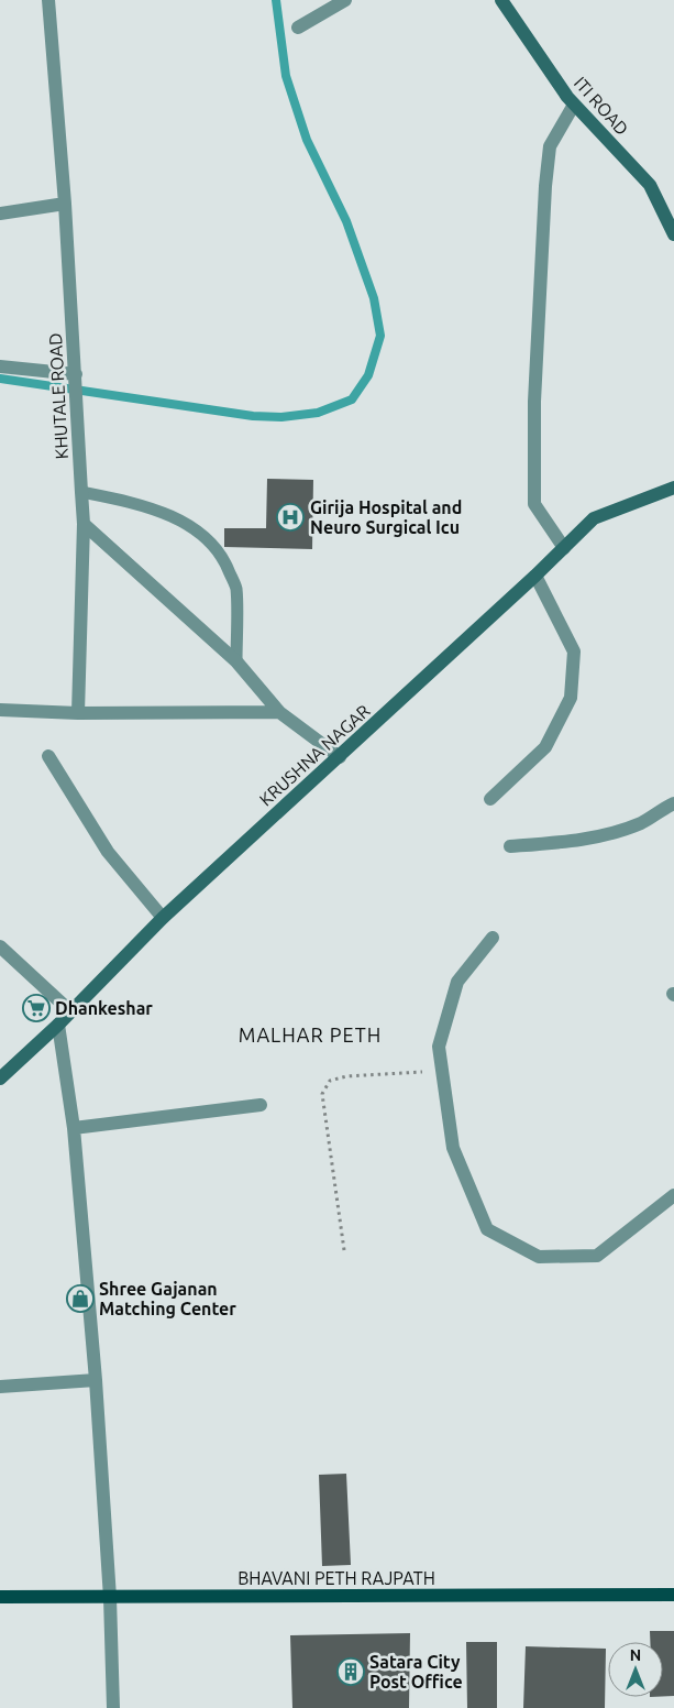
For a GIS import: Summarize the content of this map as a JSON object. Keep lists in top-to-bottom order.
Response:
{
  "streets": {
    "main road": ["ITI ROAD", "KRUSHNA NAGAR", "BHAVANI PETH RAJPATH"],
    "street": ["KHUTALE ROAD"]
  },
  "districts": ["MALHAR PETH"],
  "places": {
    "hospital": ["Girija Hospital and Neuro Surgical Icu"],
    "supermarket": ["Dhankeshar"],
    "shop": ["Shree Gajanan Matching Center"],
    "building": ["Satara City Post Office"]
  },
  "north": "top"
}
